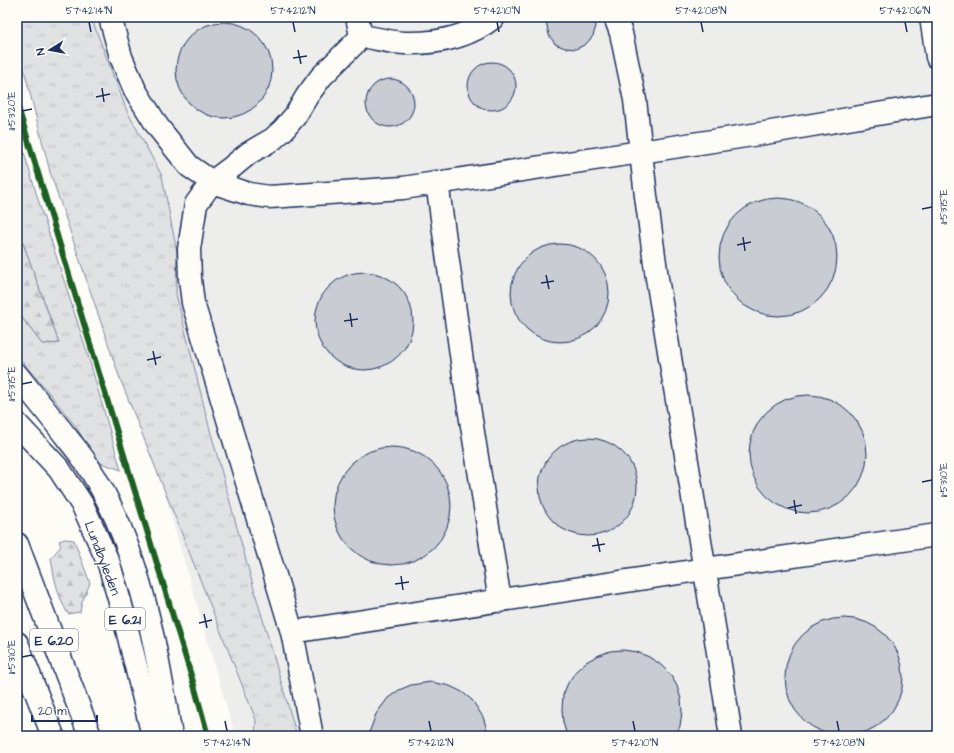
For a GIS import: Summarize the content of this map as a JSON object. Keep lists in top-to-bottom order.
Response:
{
  "streets": {
    "main road": ["Lundbyleden", "E 6.21", "E 6.20"]
  },
  "scale_bar": "20 m",
  "north": "left",
  "coordinates": [
    "57°42'14\"N",
    "57°42'12\"N",
    "57°42'10\"N",
    "57°42'08\"N",
    "57°42'06\"N",
    "11°53'20\"E",
    "11°53'15\"E",
    "11°53'10\"E"
  ]
}
